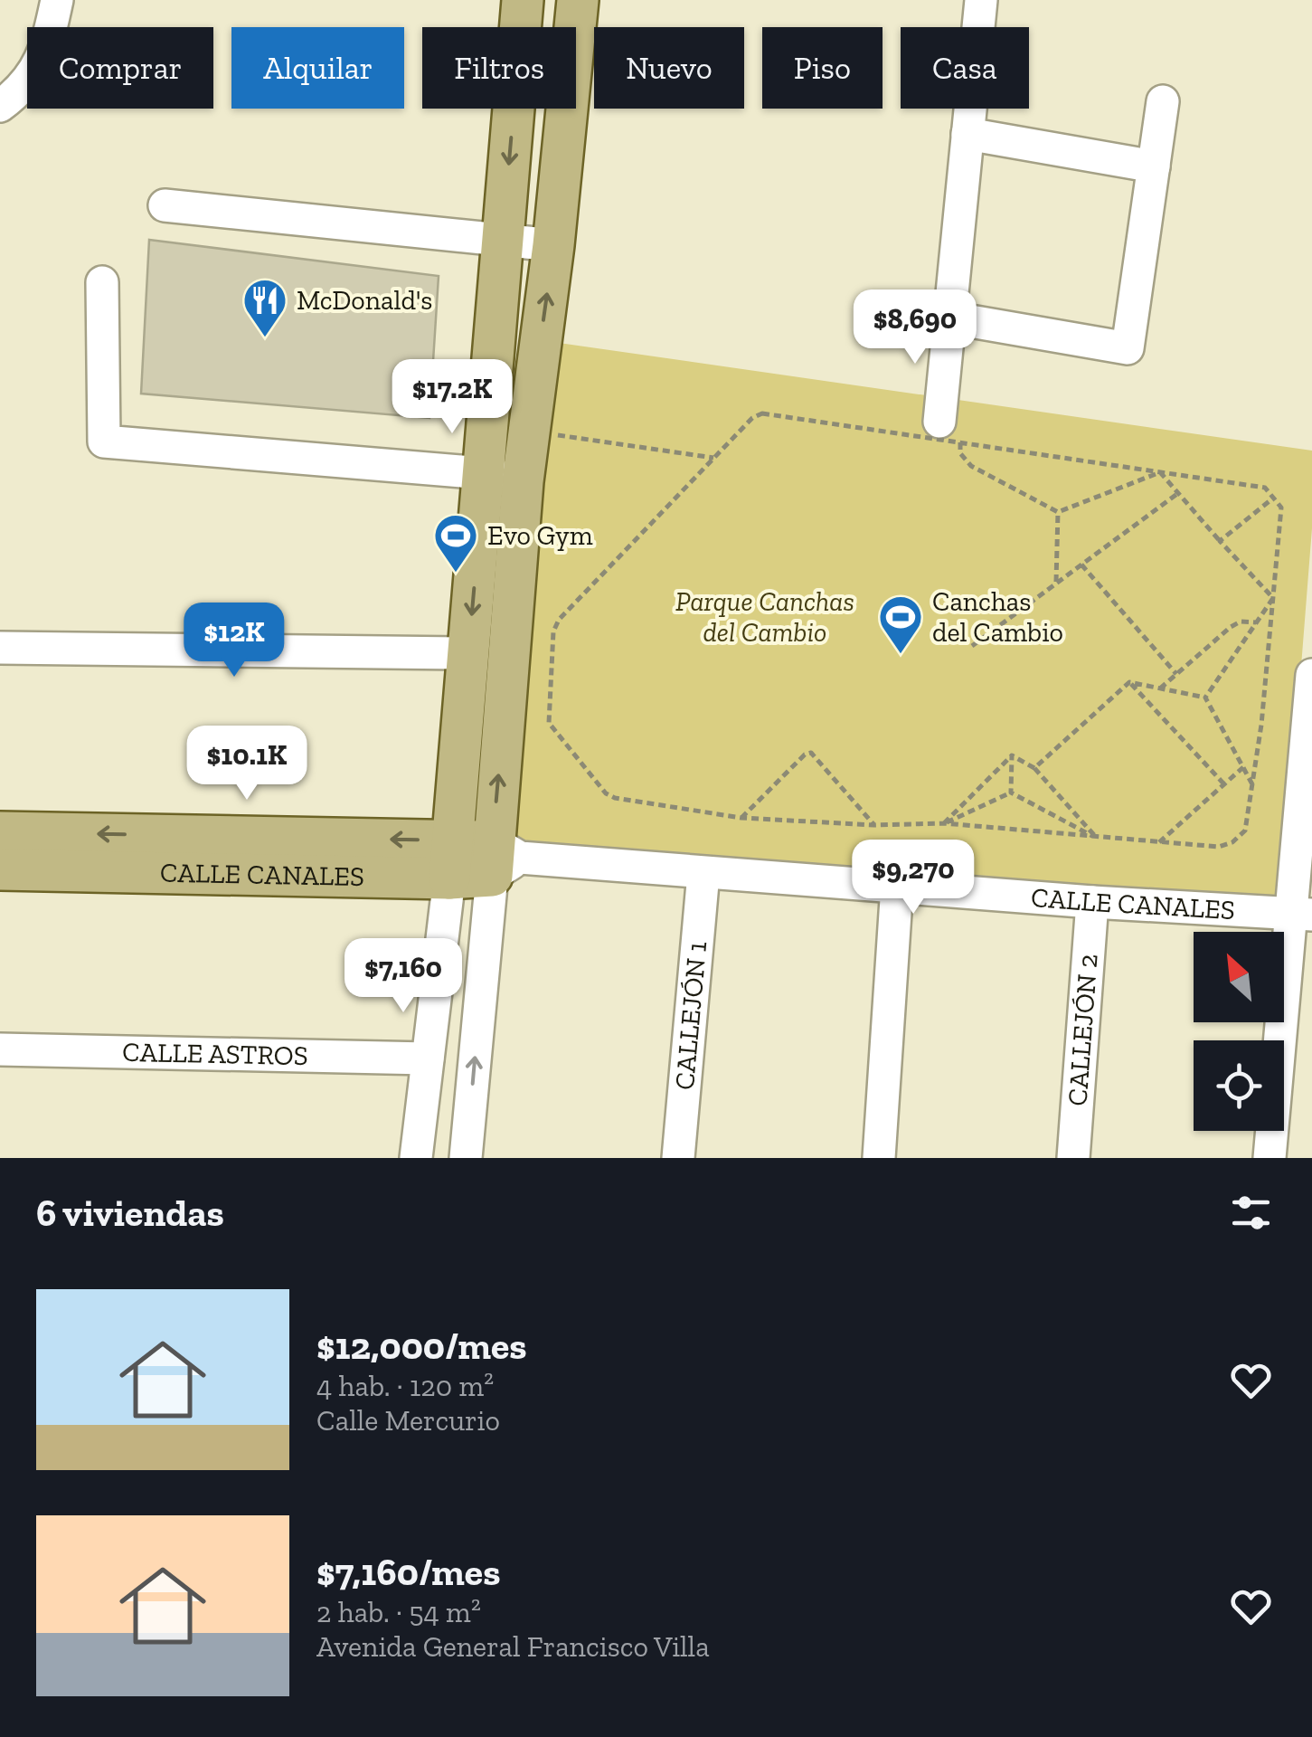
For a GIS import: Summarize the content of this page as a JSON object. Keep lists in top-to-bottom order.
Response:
{
  "streets": {
    "main road": ["CALLE CANALES"],
    "street": ["CALLEJÓN 1", "CALLEJÓN 2", "CALLE ASTROS"]
  },
  "crossings": [
    ["CALLE CANALES", "CALLEJÓN 1"],
    ["CALLE CANALES", "CALLEJÓN 2"]
  ],
  "parks": ["Parque Canchas del Cambio"],
  "places": {
    "restaurant": ["McDonald's"],
    "sports": ["Evo Gym", "Canchas del Cambio"]
  },
  "north": "top left",
  "page": {
    "chip": [
      "Comprar",
      "Alquilar",
      "Filtros",
      "Nuevo",
      "Piso",
      "Casa"
    ],
    "price": [
      "$8,690",
      "$17.2K",
      "$12K",
      "$10.1K",
      "$9,270",
      "$7,160"
    ],
    "heading": "6 viviendas",
    "list": [
      {
        "name": "$12,000/mes",
        "note": "4 hab. · 120 m² · Calle Mercurio"
      },
      {
        "name": "$7,160/mes",
        "note": "2 hab. · 54 m² · Avenida General Francisco Villa"
      }
    ]
  }
}
